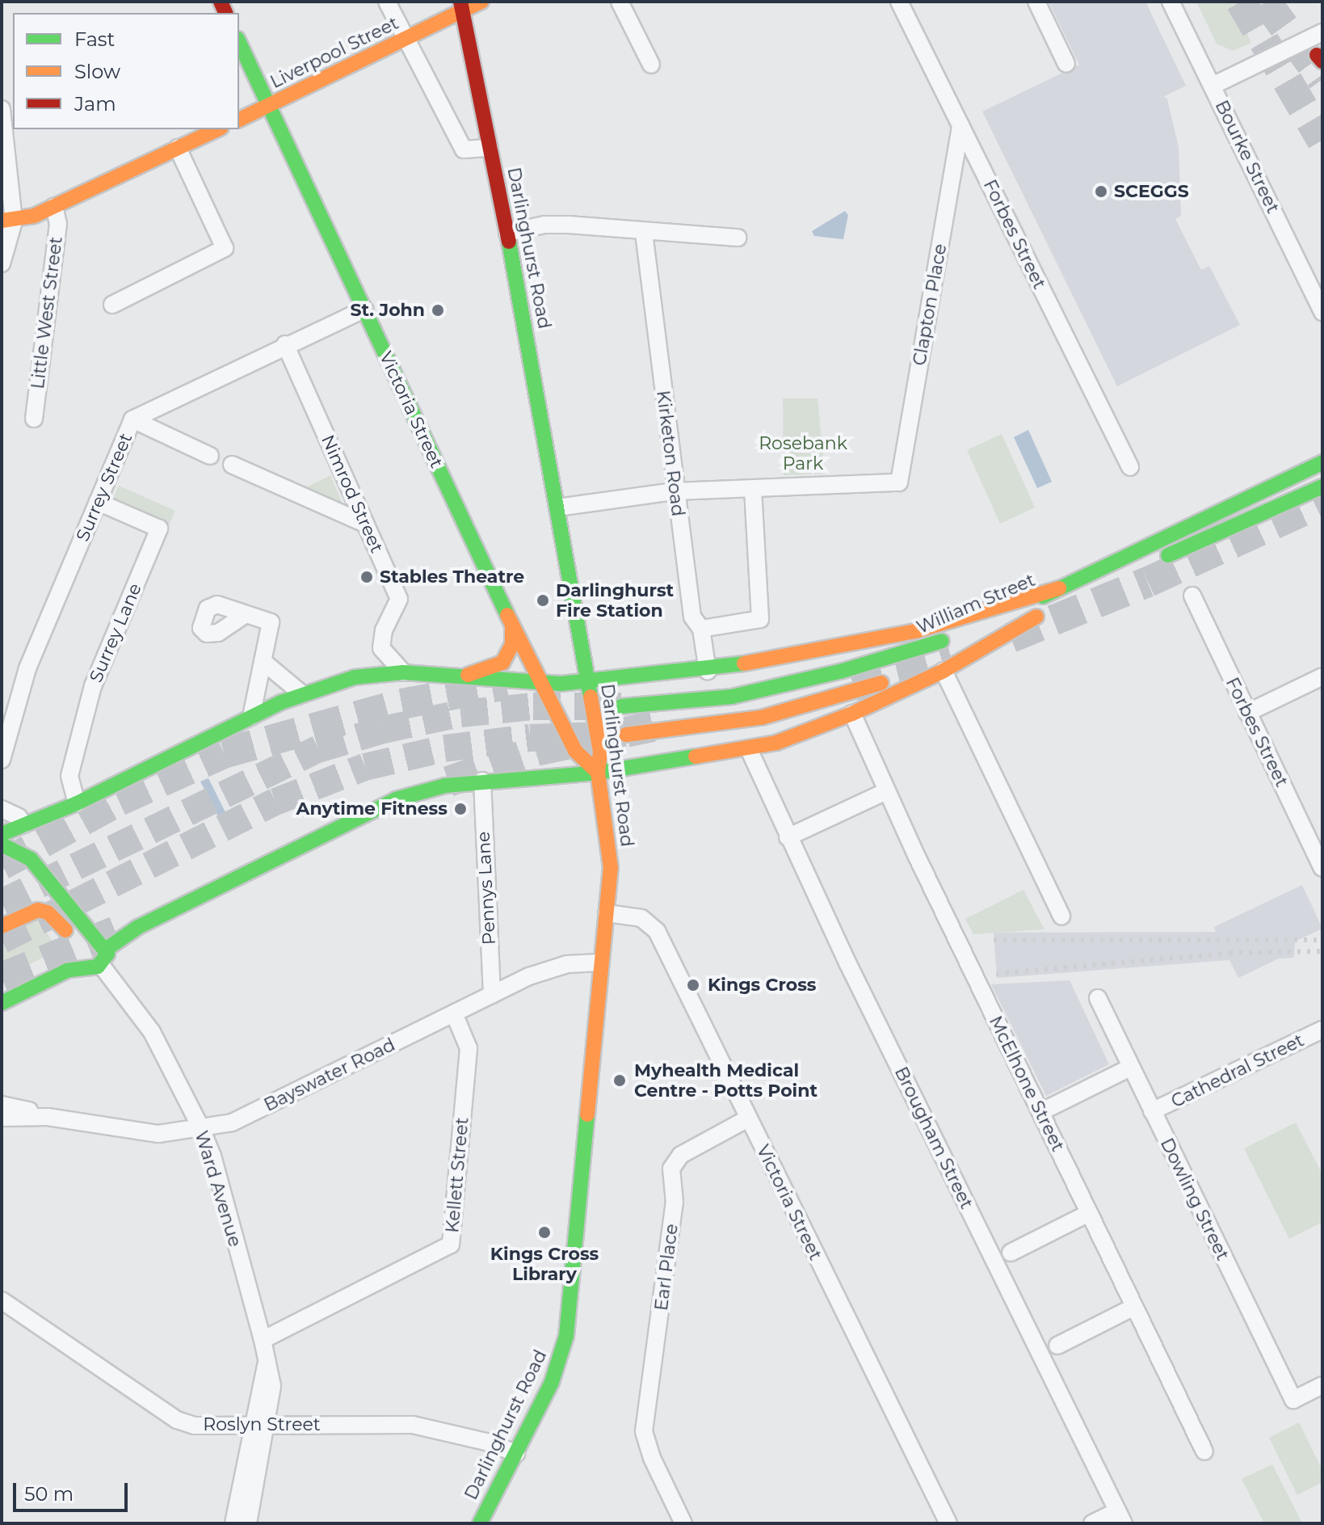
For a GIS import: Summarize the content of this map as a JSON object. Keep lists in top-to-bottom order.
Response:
{
  "streets": {
    "main road": [
      "Liverpool Street",
      "Darlinghurst Road",
      "Victoria Street",
      "William Street"
    ],
    "street": [
      "Bourke Street",
      "Forbes Street",
      "Clapton Place",
      "Little West Street",
      "Kirketon Road",
      "Surrey Street",
      "Nimrod Street",
      "Surrey Lane",
      "Pennys Lane",
      "Cathedral Street",
      "Bayswater Road",
      "McElhone Street",
      "Brougham Street",
      "Kellett Street",
      "Ward Avenue",
      "Dowling Street",
      "Earl Place",
      "Roslyn Street"
    ]
  },
  "crossings": [
    ["Liverpool Street", "Darlinghurst Road"],
    ["Liverpool Street", "Victoria Street"],
    ["Forbes Street", "Clapton Place"],
    ["Darlinghurst Road", "Victoria Street"],
    ["Darlinghurst Road", "Bayswater Road"],
    ["Darlinghurst Road", "Roslyn Street"],
    ["Victoria Street", "Surrey Street"],
    ["Victoria Street", "Earl Place"],
    ["Surrey Street", "Nimrod Street"],
    ["Surrey Street", "Surrey Lane"],
    ["Pennys Lane", "Bayswater Road"],
    ["Cathedral Street", "Dowling Street"],
    ["Bayswater Road", "Kellett Street"],
    ["Bayswater Road", "Ward Avenue"],
    ["Kellett Street", "Ward Avenue"],
    ["Ward Avenue", "Roslyn Street"]
  ],
  "parks": ["Rosebank Park"],
  "places": [
    "SCEGGS",
    "St. John",
    "Stables Theatre",
    "Darlinghurst Fire Station",
    "Anytime Fitness",
    "Kings Cross",
    "Myhealth Medical Centre - Potts Point",
    "Kings Cross Library"
  ],
  "legend": ["Fast", "Slow", "Jam"],
  "scale_bar": "50 m"
}
